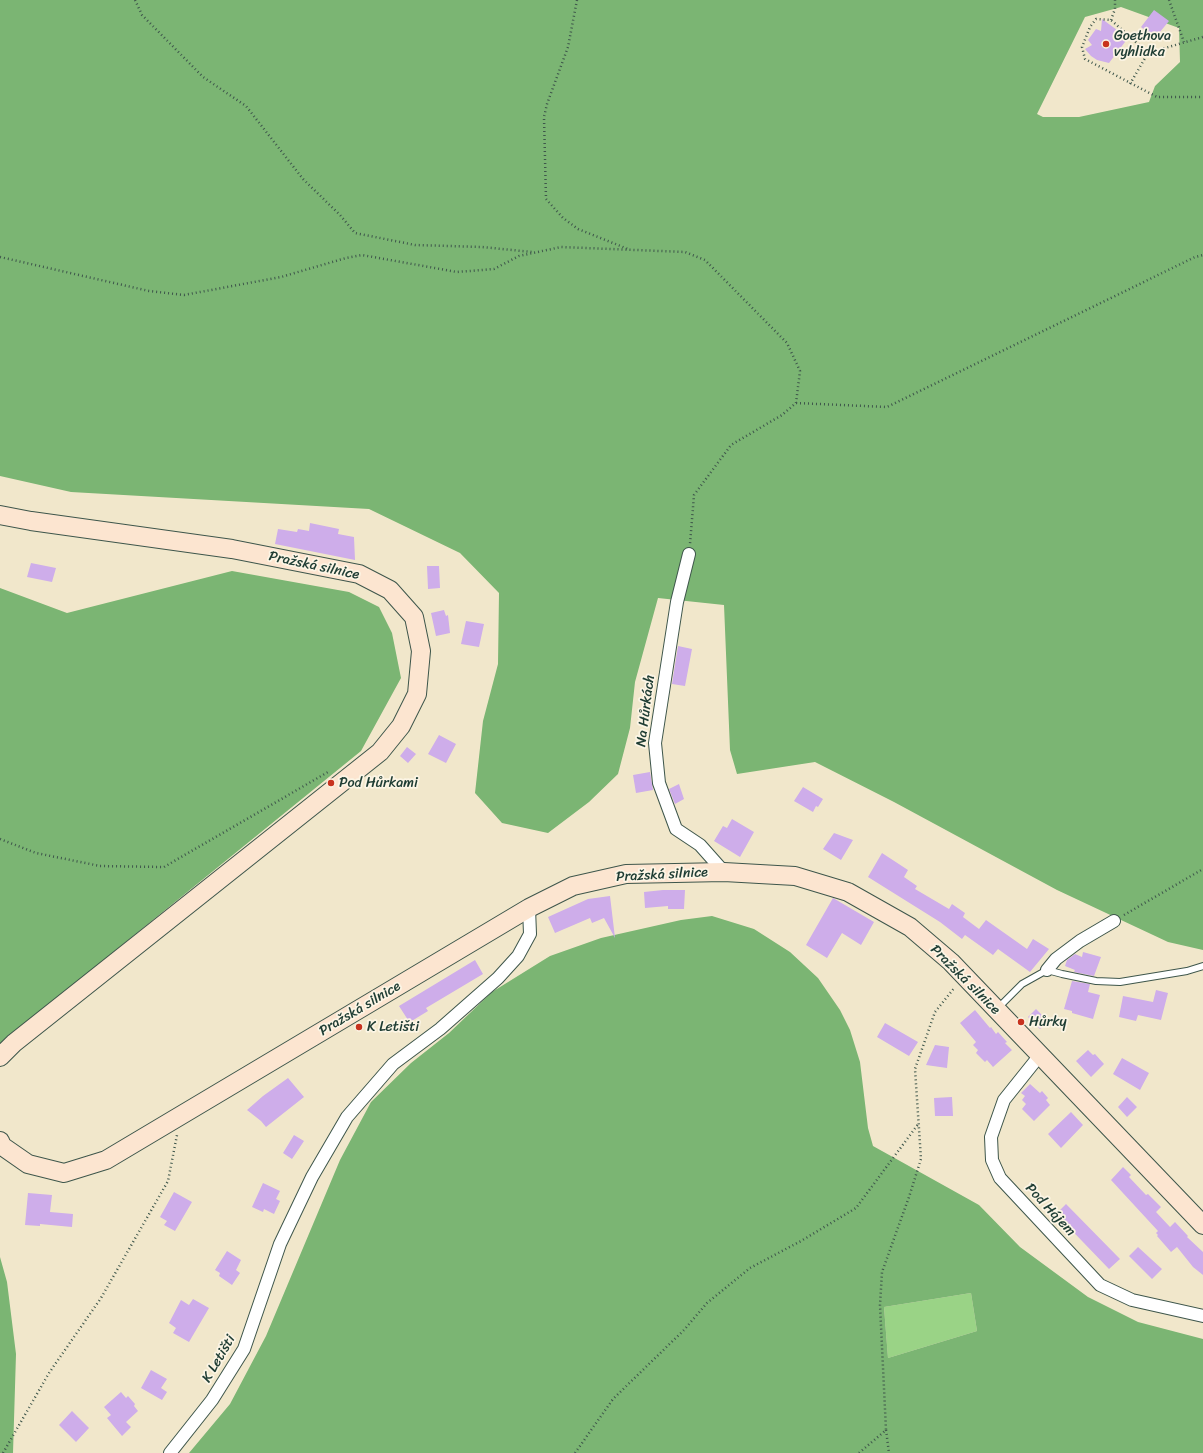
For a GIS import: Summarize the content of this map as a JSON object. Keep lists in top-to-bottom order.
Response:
{
  "streets": {
    "street": [
      "Pražská silnice",
      "Na Hůrkách",
      "Pod Hájem",
      "K Letišti"
    ]
  },
  "crossings": [
    ["Pražská silnice", "Na Hůrkách"],
    ["Pražská silnice", "Pod Hájem"],
    ["Pražská silnice", "K Letišti"]
  ],
  "places": [
    "Goethova vyhlidka",
    "Pod Hůrkami",
    "Hůrky",
    "K Letišti"
  ]
}
